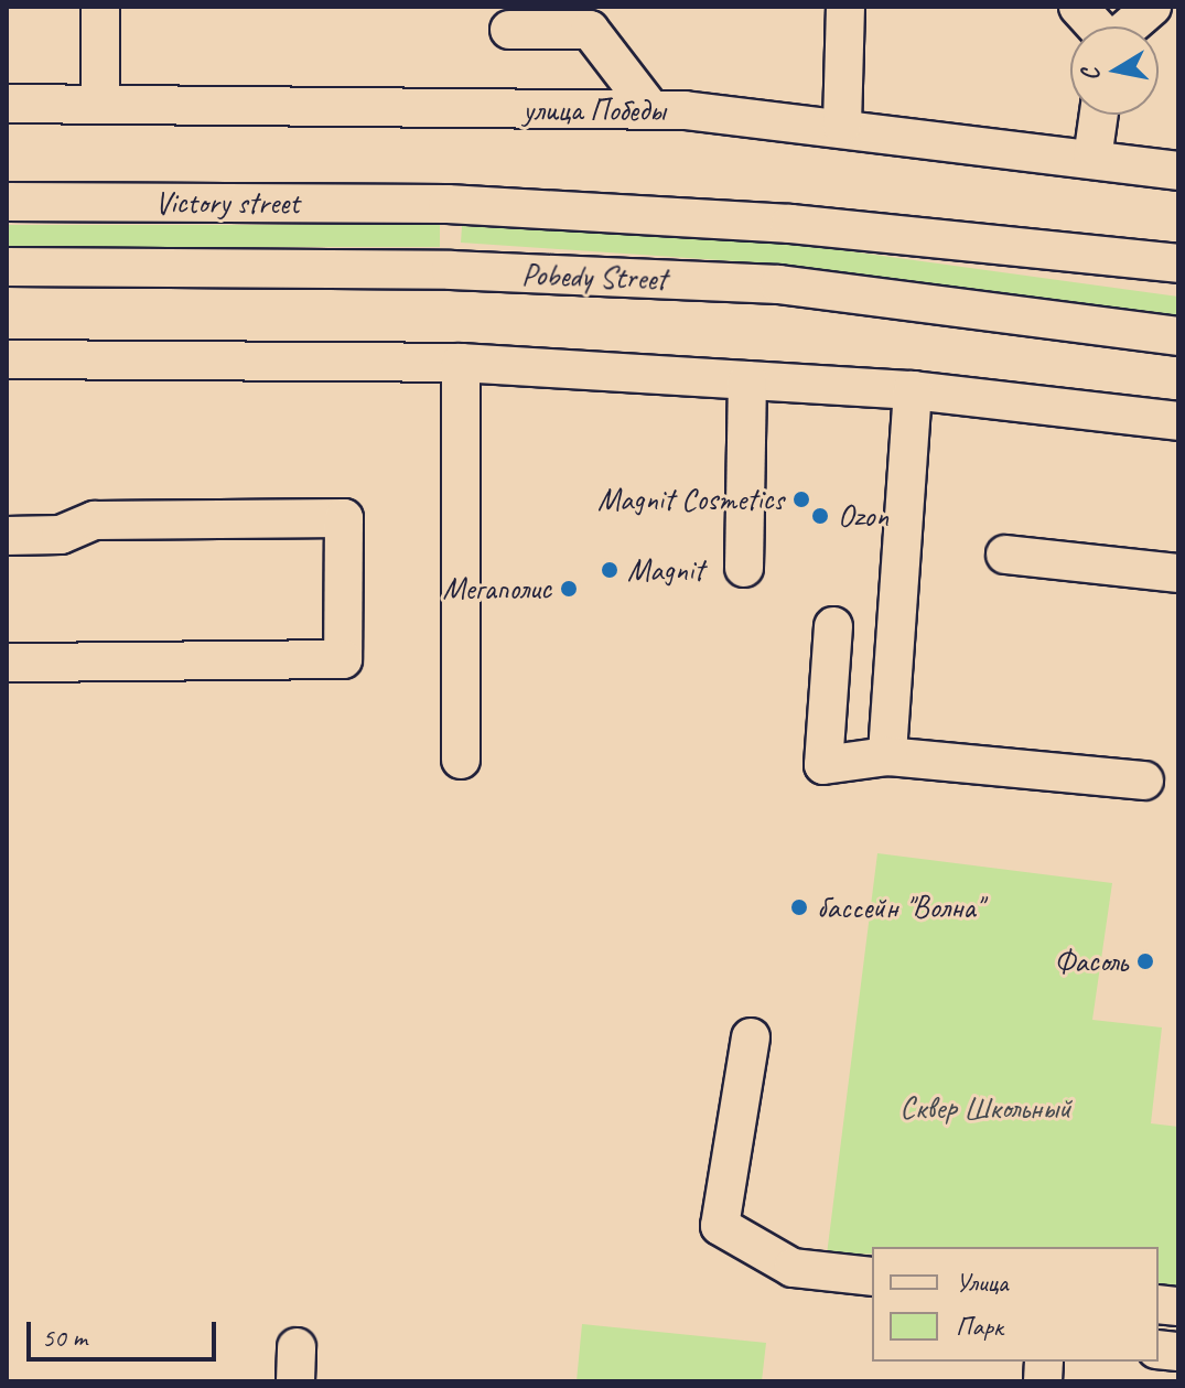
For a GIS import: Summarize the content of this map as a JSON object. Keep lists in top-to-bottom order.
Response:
{
  "streets": {
    "street": ["улица Победы", "Pobedy Street"]
  },
  "parks": ["Сквер Школьный"],
  "places": [
    "Magnit Cosmetics",
    "Ozon",
    "Magnit",
    "Мегаполис",
    "бассейн \"Волна\"",
    "Фасоль"
  ],
  "legend": ["Улица", "Парк"],
  "scale_bar": "50 m",
  "north": "left"
}
